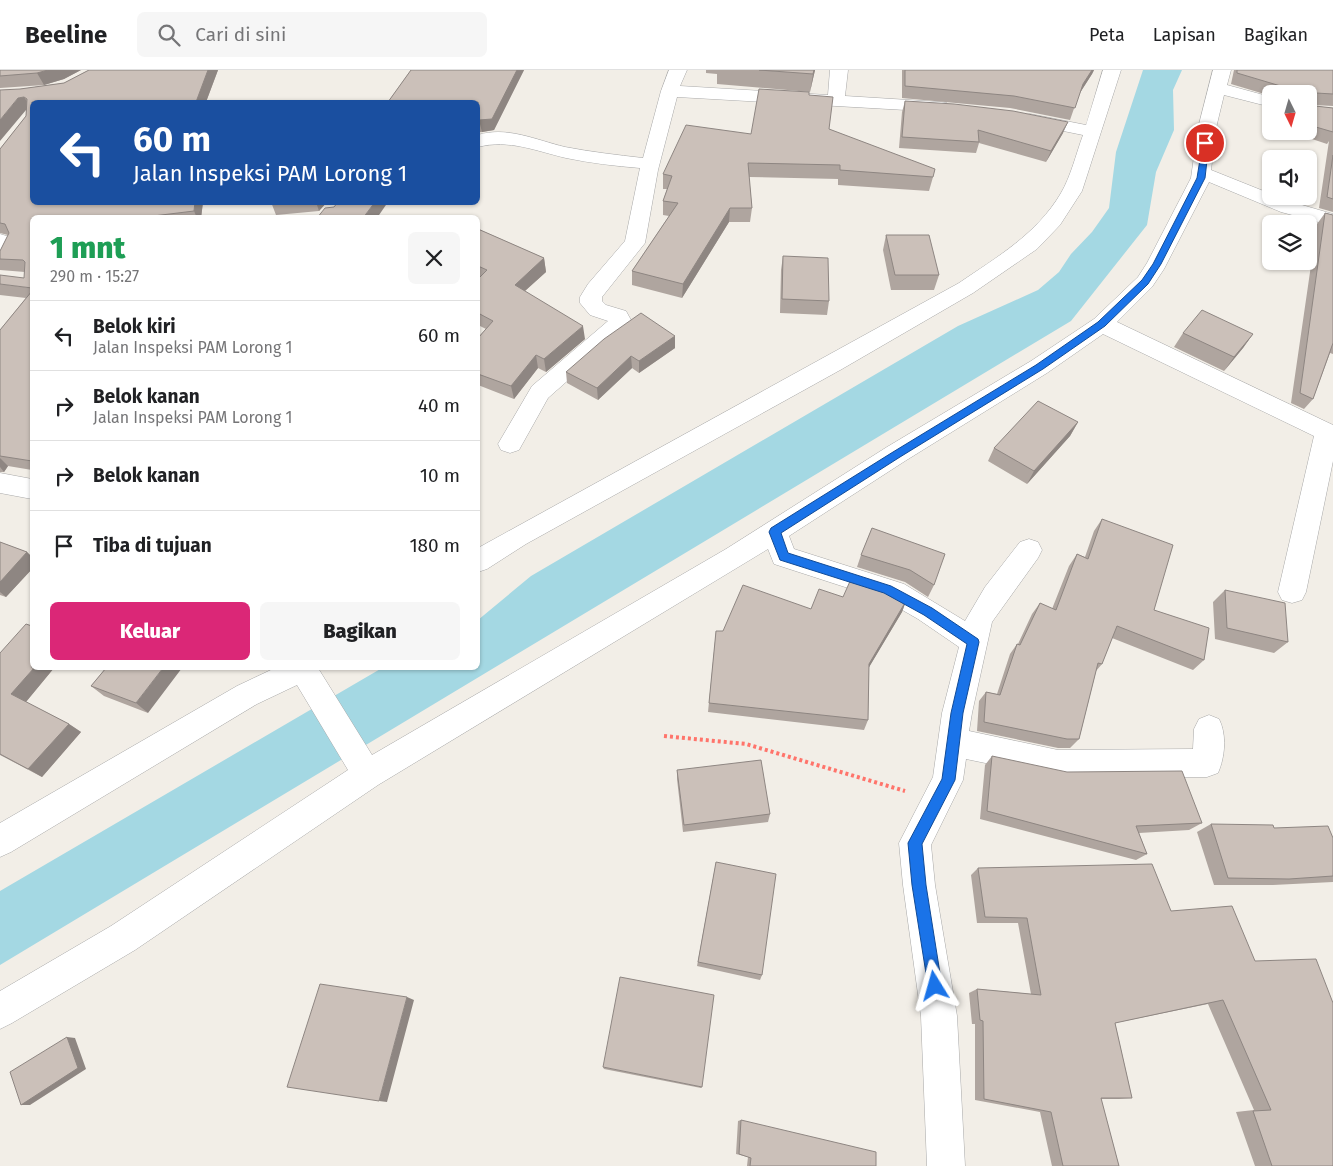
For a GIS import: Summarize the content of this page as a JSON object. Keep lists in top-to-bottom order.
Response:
{
  "north": "bottom",
  "page": {
    "header": "Beeline",
    "search": "Cari di sini",
    "nav": ["Peta", "Lapisan", "Bagikan"],
    "turn": ["60 m", "Jalan Inspeksi PAM Lorong 1"],
    "heading": ["1 mnt", "290 m · 15:27"],
    "list": [
      {
        "name": "Belok kiri",
        "note": "Jalan Inspeksi PAM Lorong 1",
        "value": "60 m"
      },
      {
        "name": "Belok kanan",
        "note": "Jalan Inspeksi PAM Lorong 1",
        "value": "40 m"
      },
      {
        "name": "Belok kanan",
        "value": "10 m"
      },
      {
        "name": "Tiba di tujuan",
        "value": "180 m"
      }
    ],
    "buttons": ["Keluar", "Bagikan"]
  }
}
